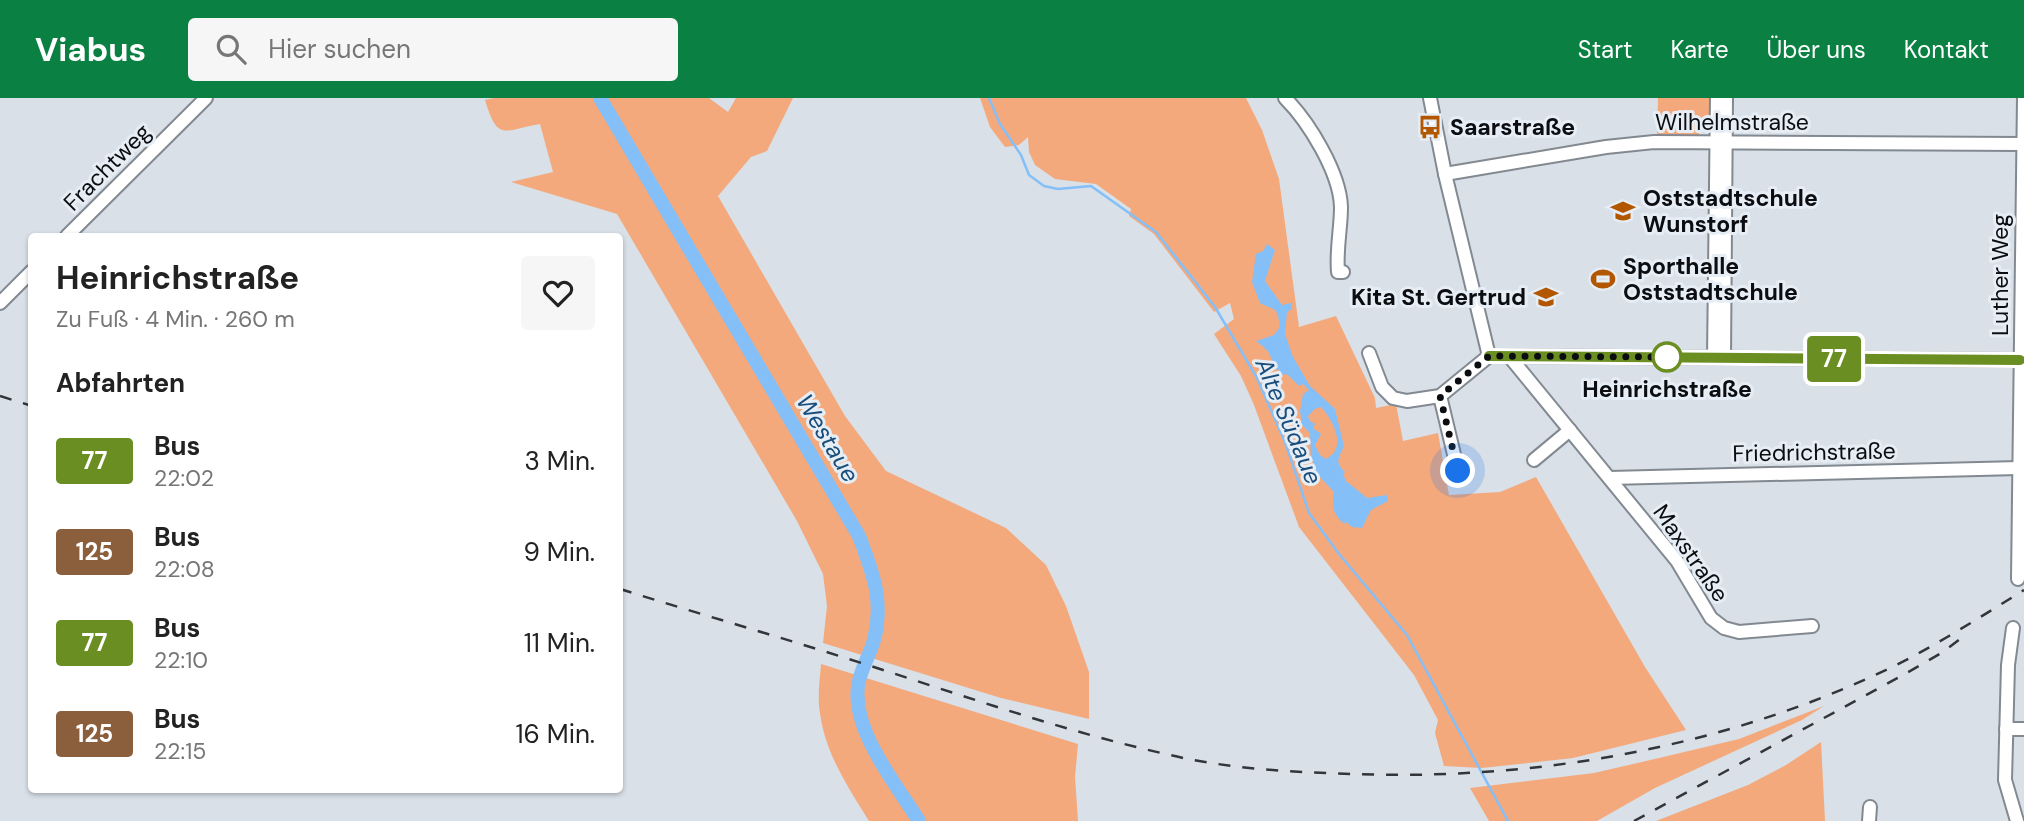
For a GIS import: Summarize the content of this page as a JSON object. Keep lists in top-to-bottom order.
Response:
{
  "streets": {
    "street": [
      "Wilhelmstraße",
      "Frachtweg",
      "Luther Weg",
      "Friedrichstraße",
      "Maxstraße"
    ]
  },
  "crossings": [
    ["Wilhelmstraße", "Luther Weg"],
    ["Luther Weg", "Friedrichstraße"],
    ["Friedrichstraße", "Maxstraße"]
  ],
  "water": ["Alte Südaue", "Westaue"],
  "places": {
    "bus stop": ["Saarstraße"],
    "school or university": ["Oststadtschule Wunstorf", "Kita St. Gertrud"],
    "sports": ["Sporthalle Oststadtschule"],
    "other": ["Heinrichstraße"]
  },
  "lines": ["bus line 77"],
  "page": {
    "header": "Viabus",
    "search": "Hier suchen",
    "nav": [
      "Start",
      "Karte",
      "Über uns",
      "Kontakt"
    ],
    "on_map": "77",
    "heading": [
      ["Heinrichstraße", "Zu Fuß · 4 Min. · 260 m"],
      "Abfahrten"
    ],
    "list": [
      {
        "mark": "77",
        "name": "Bus",
        "note": "22:02",
        "value": "3 Min."
      },
      {
        "mark": "125",
        "name": "Bus",
        "note": "22:08",
        "value": "9 Min."
      },
      {
        "mark": "77",
        "name": "Bus",
        "note": "22:10",
        "value": "11 Min."
      },
      {
        "mark": "125",
        "name": "Bus",
        "note": "22:15",
        "value": "16 Min."
      }
    ]
  }
}
